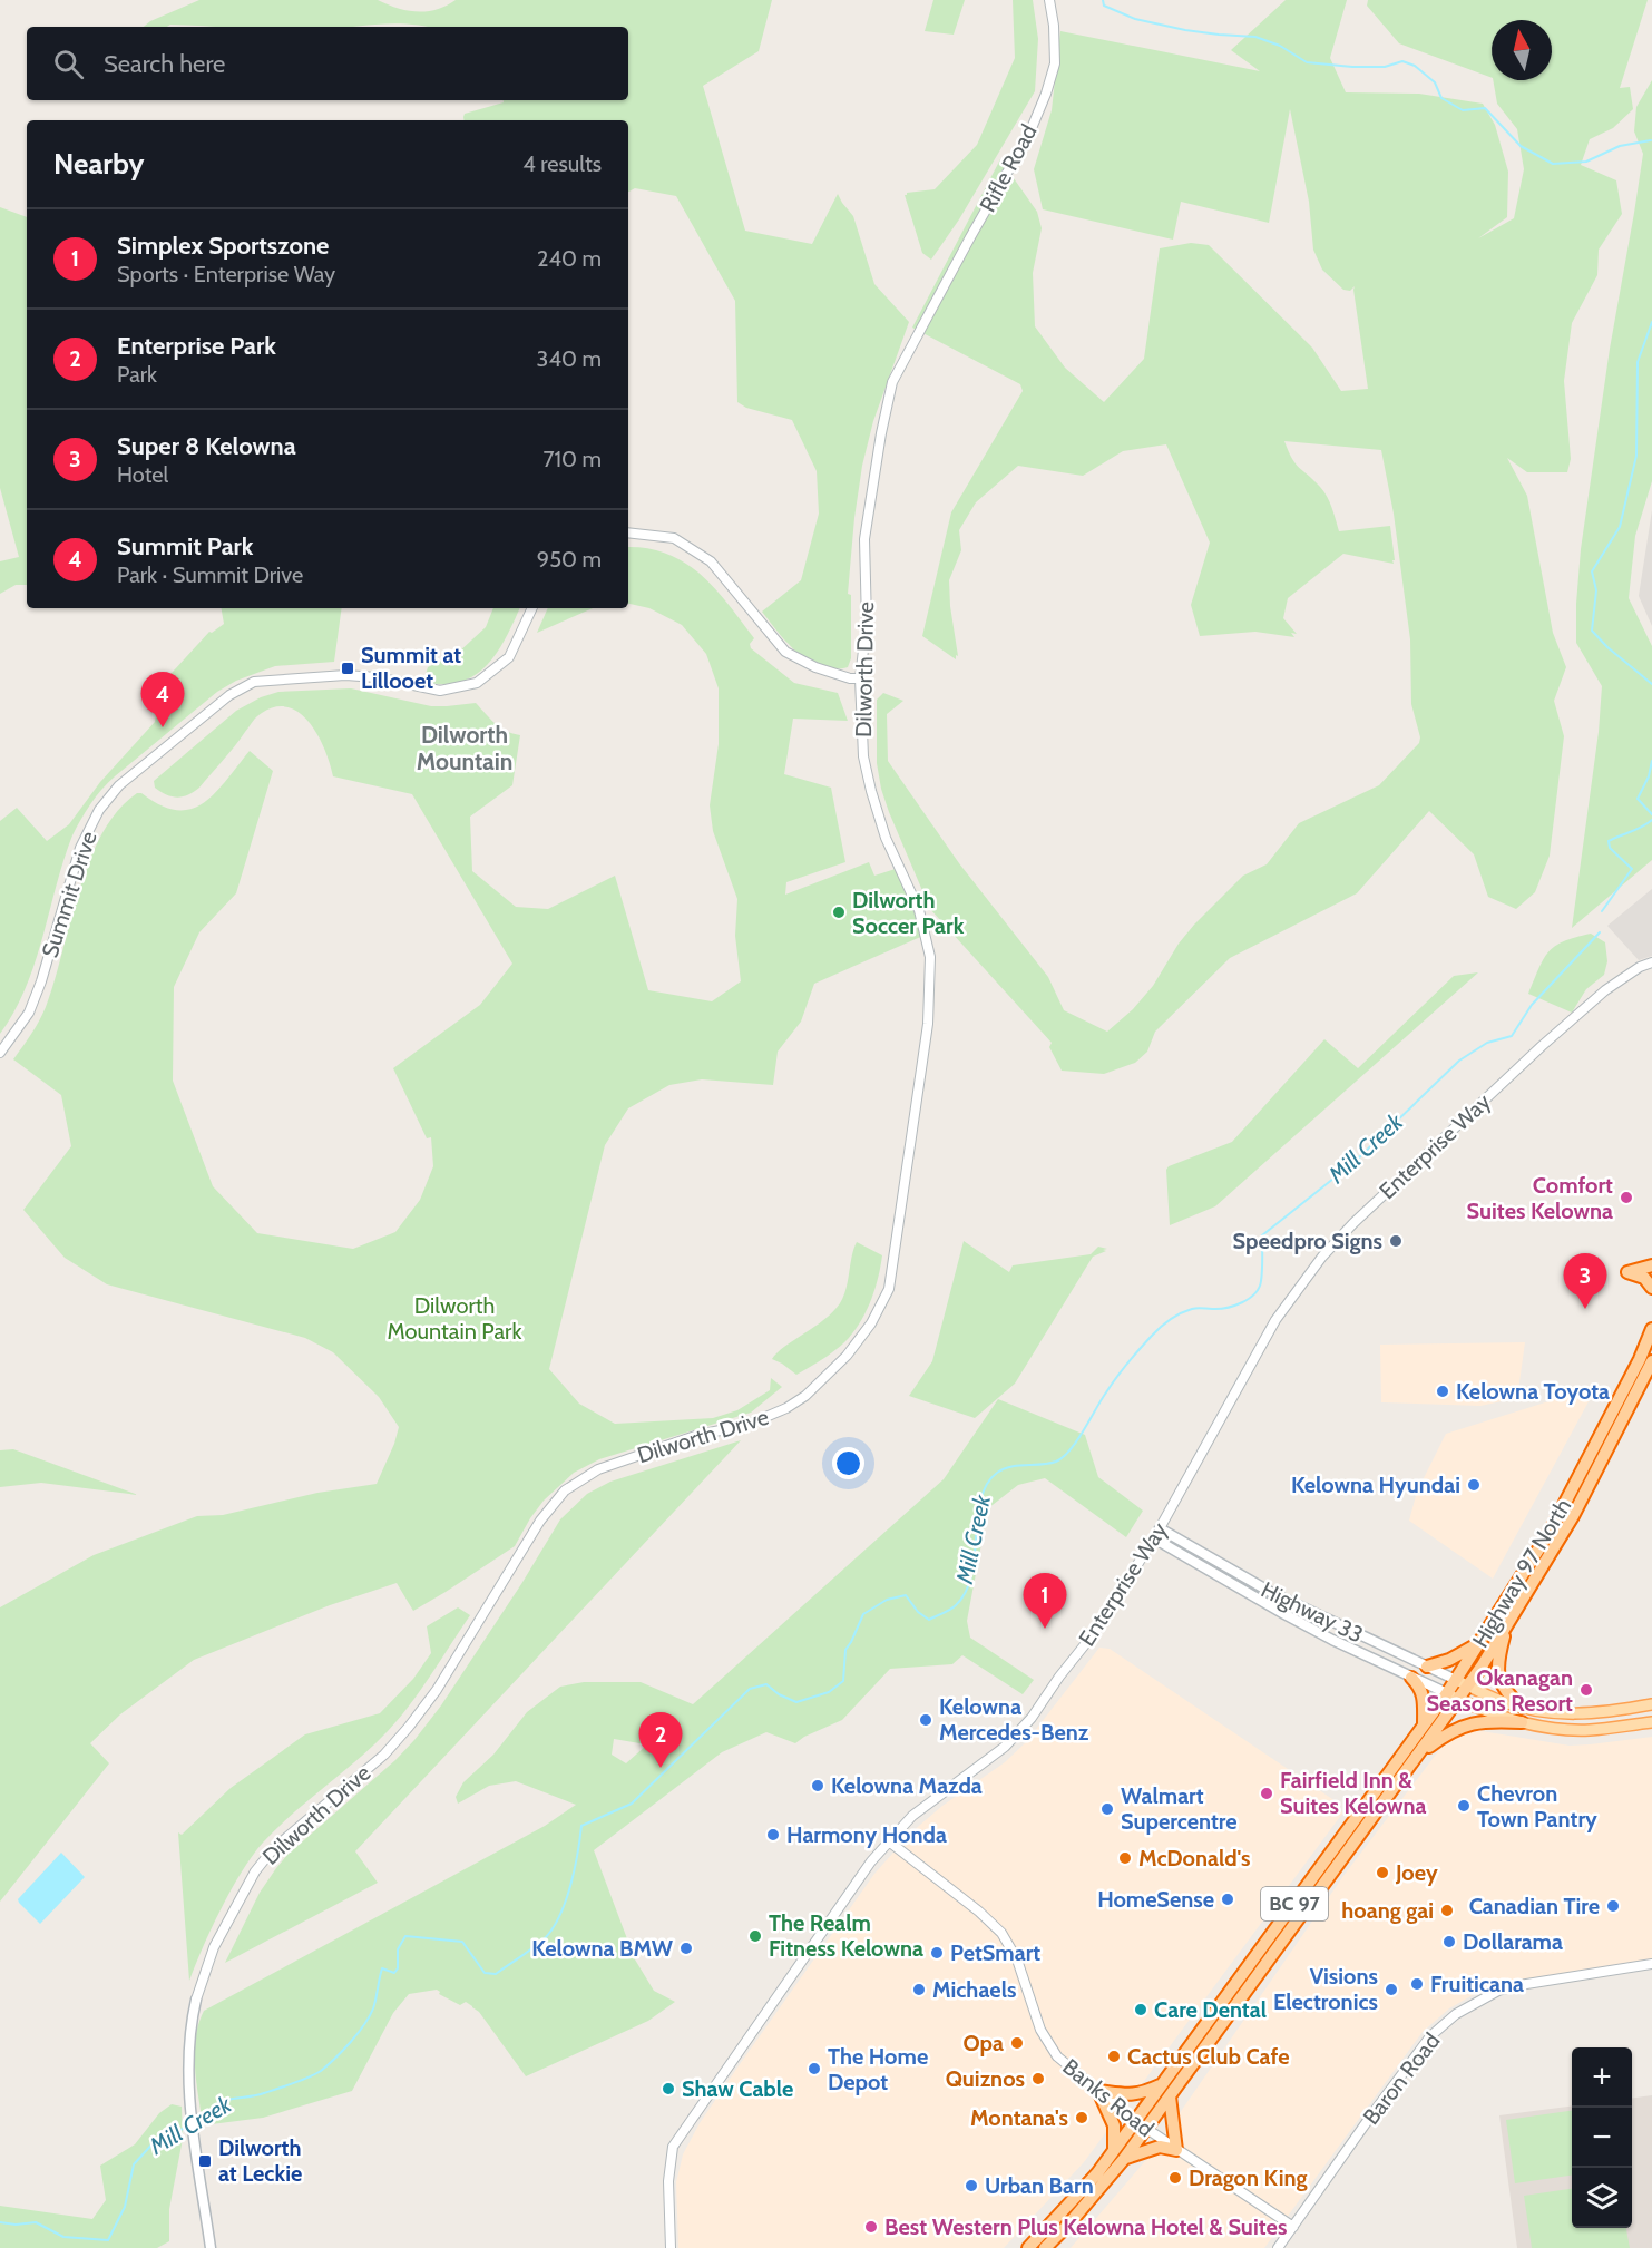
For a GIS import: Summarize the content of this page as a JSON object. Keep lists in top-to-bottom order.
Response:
{
  "streets": {
    "highway": ["Highway 97 North", "BC 97"],
    "main road": ["Dilworth Drive", "Highway 33"],
    "street": [
      "Rifle Road",
      "Summit Drive",
      "Enterprise Way",
      "Baron Road",
      "Banks Road"
    ]
  },
  "crossings": [
    ["Rifle Road", "Dilworth Drive"],
    ["Enterprise Way", "Highway 33"],
    ["Enterprise Way", "Banks Road"],
    ["Highway 97 North", "Highway 33"],
    ["Highway 97 North", "Banks Road"],
    ["Baron Road", "Banks Road"]
  ],
  "districts": ["Dilworth Mountain"],
  "water": ["Mill Creek"],
  "parks": ["Dilworth Mountain Park"],
  "places": {
    "transit": ["Summit at Lillooet", "Dilworth at Leckie"],
    "other": [
      "Dilworth Soccer Park",
      "Comfort Suites Kelowna",
      "Speedpro Signs",
      "Kelowna Toyota",
      "Kelowna Hyundai",
      "Okanagan Seasons Resort",
      "Kelowna Mercedes-Benz",
      "Kelowna Mazda",
      "Fairfield Inn & Suites Kelowna",
      "Chevron Town Pantry",
      "Walmart Supercentre",
      "Harmony Honda",
      "McDonald's",
      "Joey",
      "HomeSense",
      "Canadian Tire",
      "hoang gai",
      "The Realm Fitness Kelowna",
      "Dollarama",
      "Kelowna BMW",
      "PetSmart",
      "Fruiticana",
      "Michaels",
      "Visions Electronics",
      "Care Dental",
      "Opa",
      "Cactus Club Cafe",
      "The Home Depot",
      "Quiznos",
      "Shaw Cable",
      "Montana's",
      "Dragon King",
      "Urban Barn",
      "Best Western Plus Kelowna Hotel & Suites"
    ]
  },
  "north": "top",
  "page": {
    "search": "Search here",
    "heading": ["Nearby", "4 results"],
    "list": [
      {
        "mark": "1",
        "name": "Simplex Sportszone",
        "note": "Sports · Enterprise Way",
        "value": "240 m"
      },
      {
        "mark": "2",
        "name": "Enterprise Park",
        "note": "Park",
        "value": "340 m"
      },
      {
        "mark": "3",
        "name": "Super 8 Kelowna",
        "note": "Hotel",
        "value": "710 m"
      },
      {
        "mark": "4",
        "name": "Summit Park",
        "note": "Park · Summit Drive",
        "value": "950 m"
      }
    ],
    "pins": [
      "4",
      "3",
      "1",
      "2"
    ],
    "map_buttons": ["+", "−"]
  }
}
